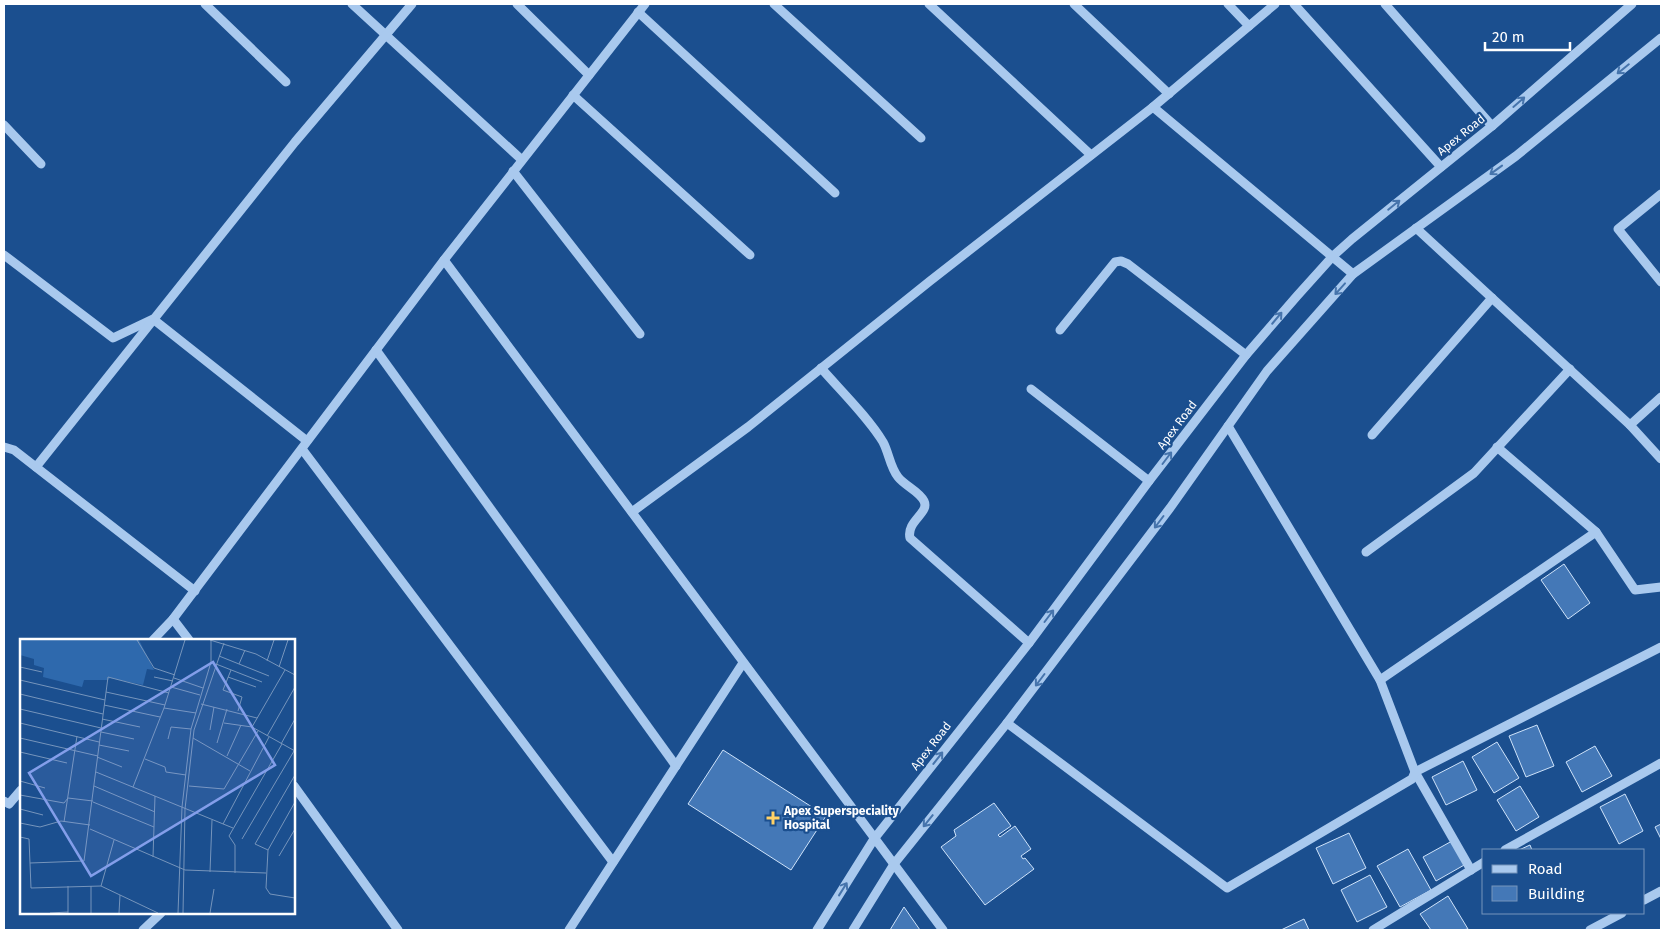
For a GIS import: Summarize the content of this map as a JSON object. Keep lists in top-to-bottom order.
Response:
{
  "streets": {
    "street": ["Apex Road"]
  },
  "places": {
    "health": ["Apex Superspeciality Hospital"]
  },
  "legend": ["Road", "Building"],
  "scale_bar": "20 m"
}
